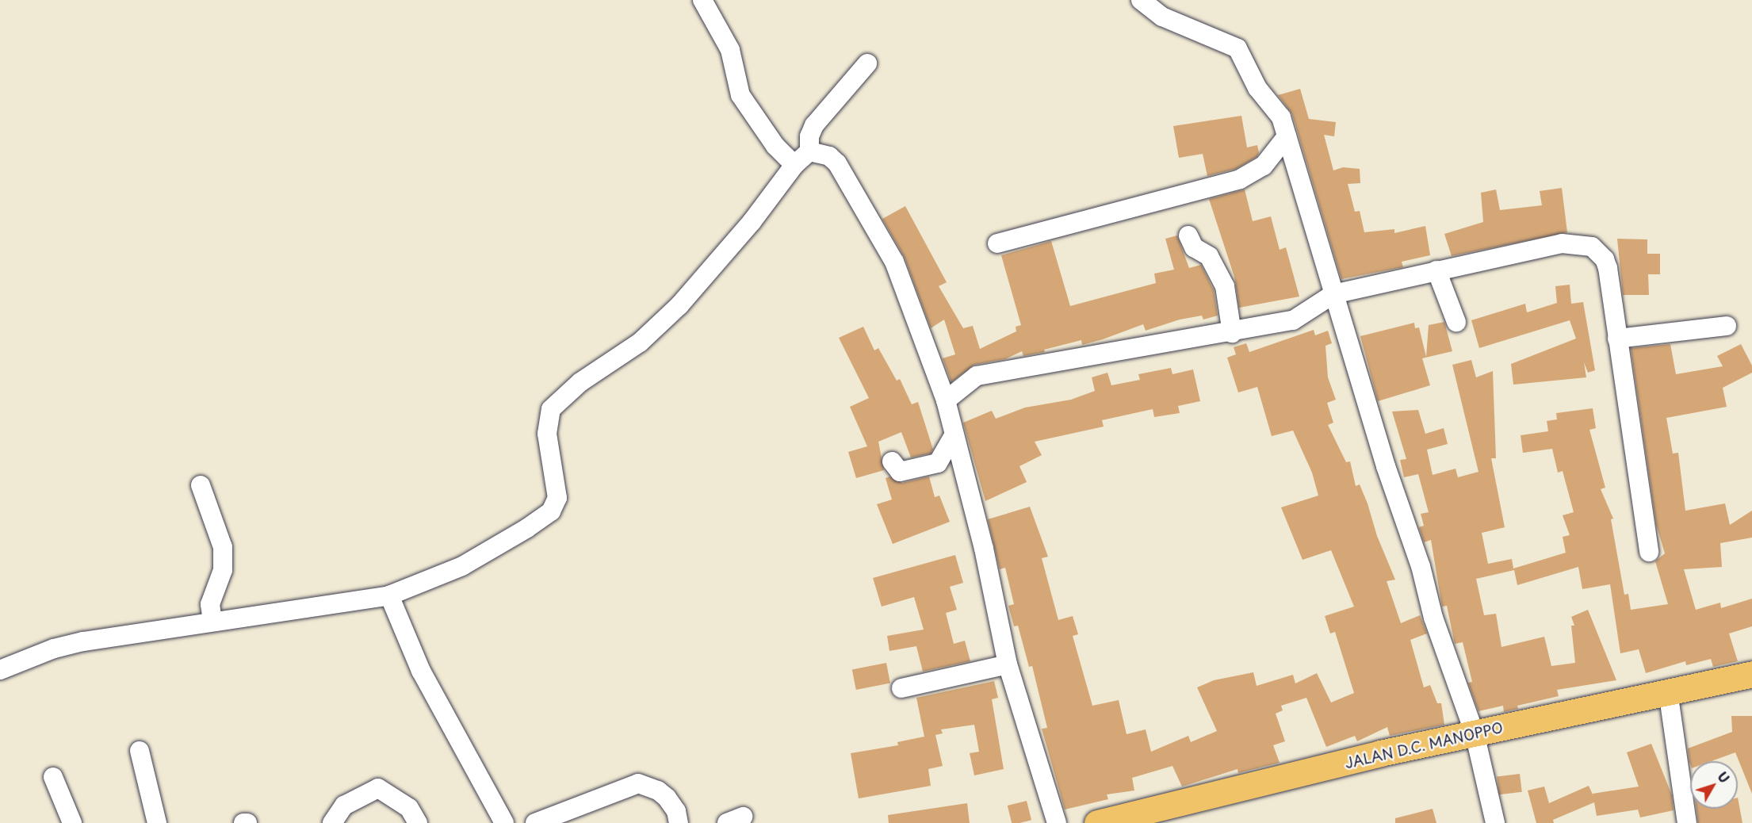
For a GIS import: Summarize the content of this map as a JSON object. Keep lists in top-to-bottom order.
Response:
{
  "streets": {
    "highway": ["JALAN D.C. MANOPPO"]
  },
  "north": "top right"
}
